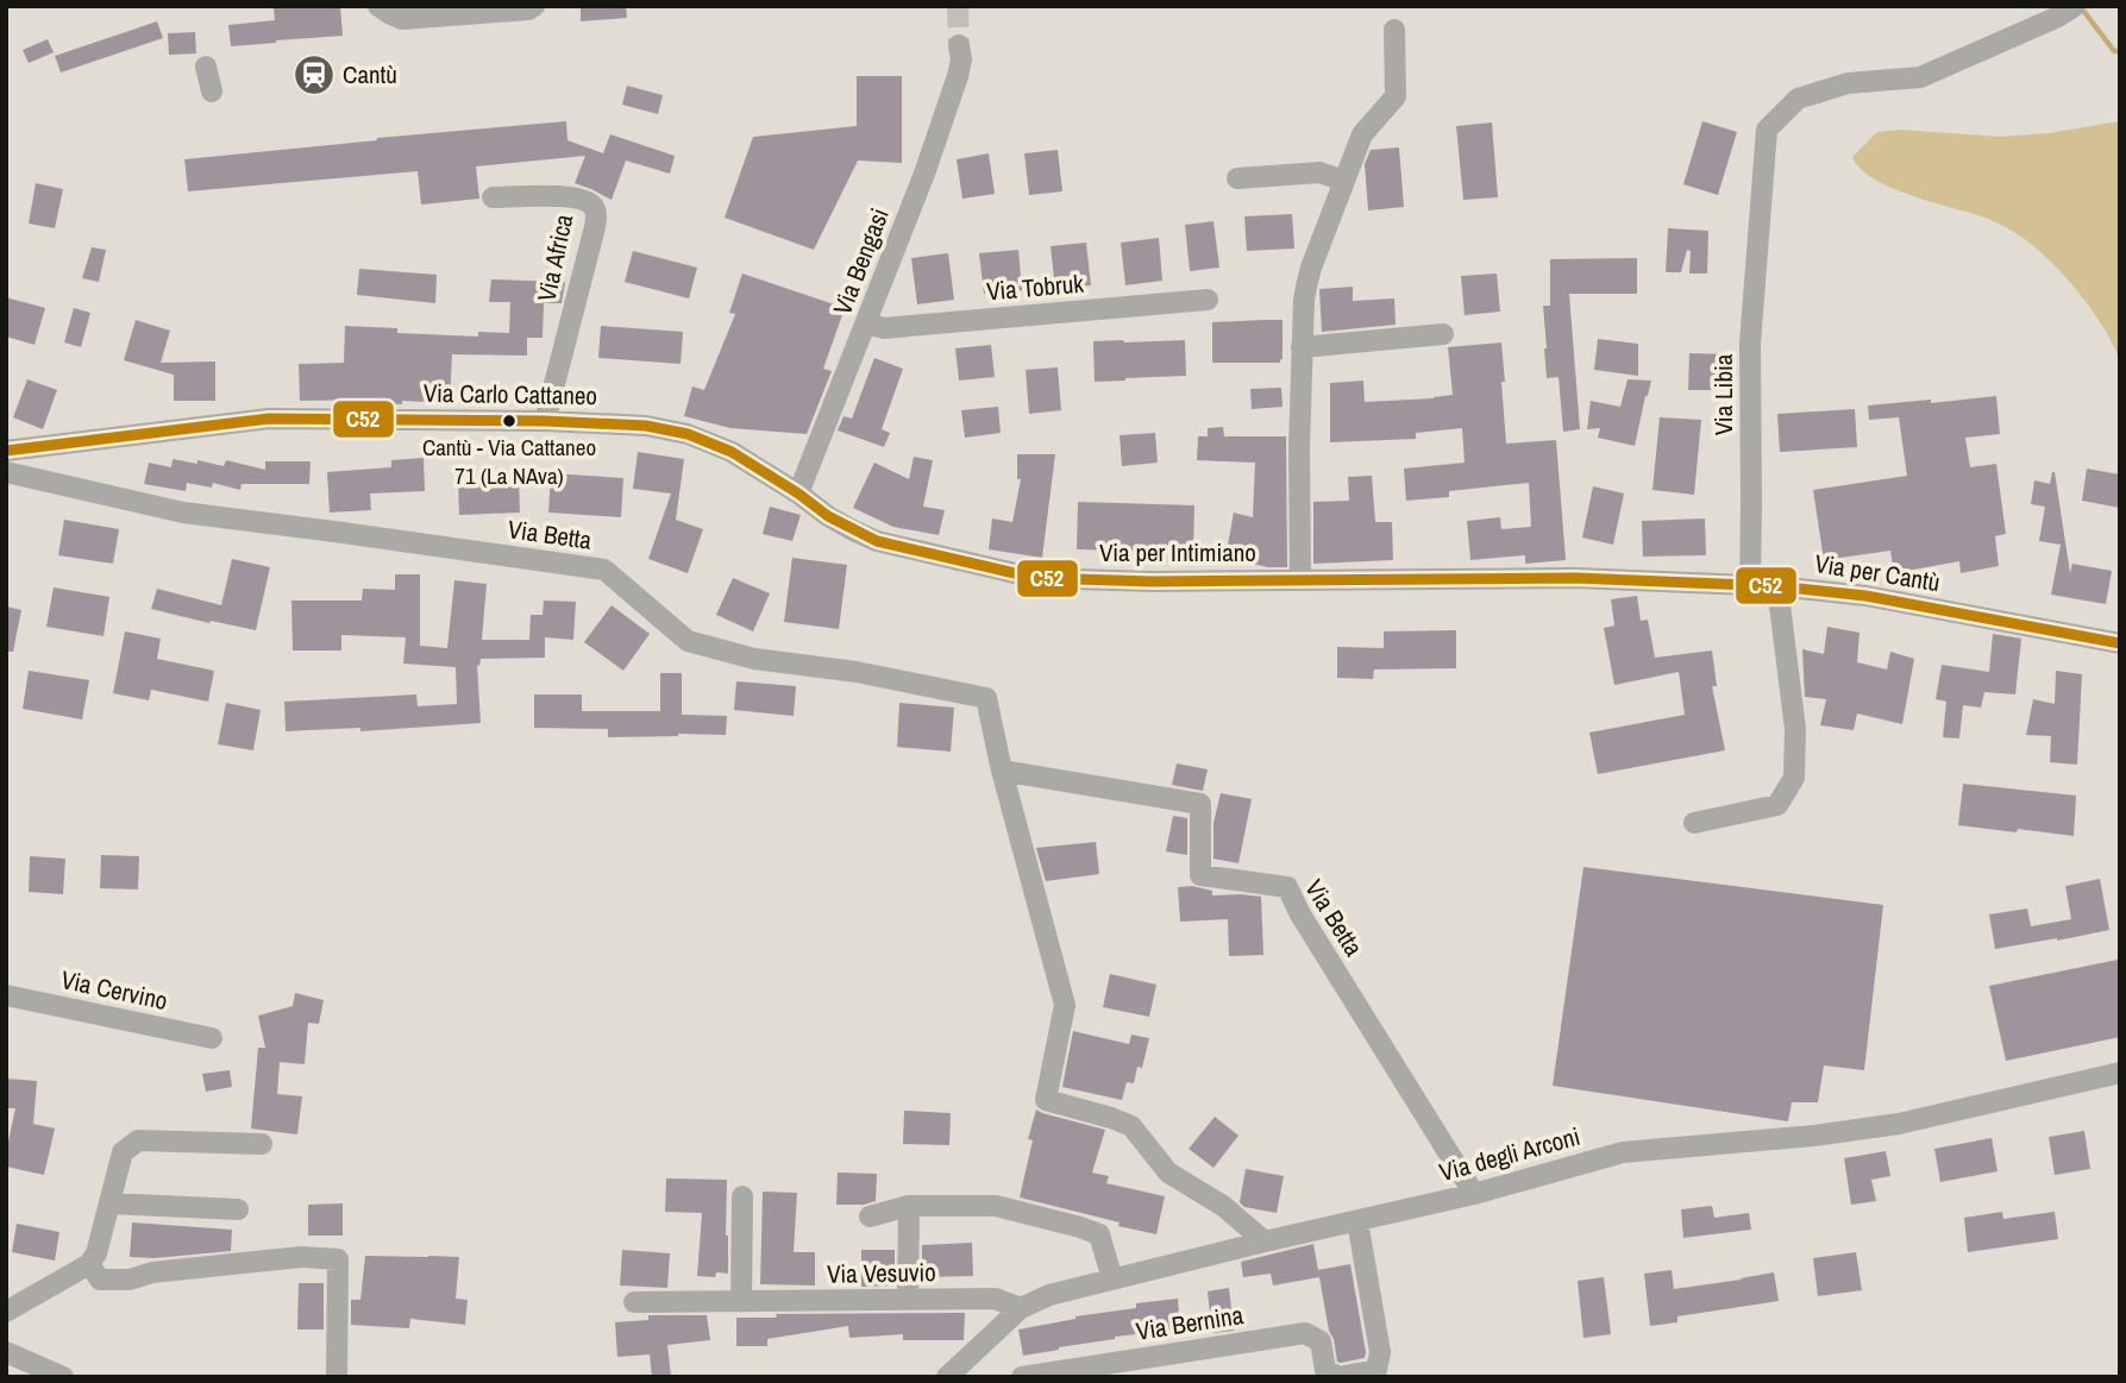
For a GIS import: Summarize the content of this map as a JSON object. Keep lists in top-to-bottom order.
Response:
{
  "streets": {
    "street": [
      "Via Africa",
      "Via Bengasi",
      "Via Tobruk",
      "Via Carlo Cattaneo",
      "Via Libia",
      "Via Betta",
      "Via per Intimiano",
      "Via per Cantù",
      "Via Cervino",
      "Via degli Arconi",
      "Via Vesuvio",
      "Via Bernina"
    ]
  },
  "crossings": [
    ["Via Africa", "Via Carlo Cattaneo"],
    ["Via Bengasi", "Via Tobruk"],
    ["Via Bengasi", "Via Carlo Cattaneo"],
    ["Via Bengasi", "Via per Intimiano"],
    ["Via Carlo Cattaneo", "Via per Intimiano"],
    ["Via Libia", "Via per Cantù"],
    ["Via Betta", "Via degli Arconi"],
    ["Via per Intimiano", "Via per Cantù"],
    ["Via degli Arconi", "Via Vesuvio"],
    ["Via degli Arconi", "Via Bernina"]
  ],
  "places": {
    "station": ["Cantù"],
    "other": ["Cantù - Via Cattaneo 71 (La NAva)"]
  },
  "lines": ["transit line C52"]
}
